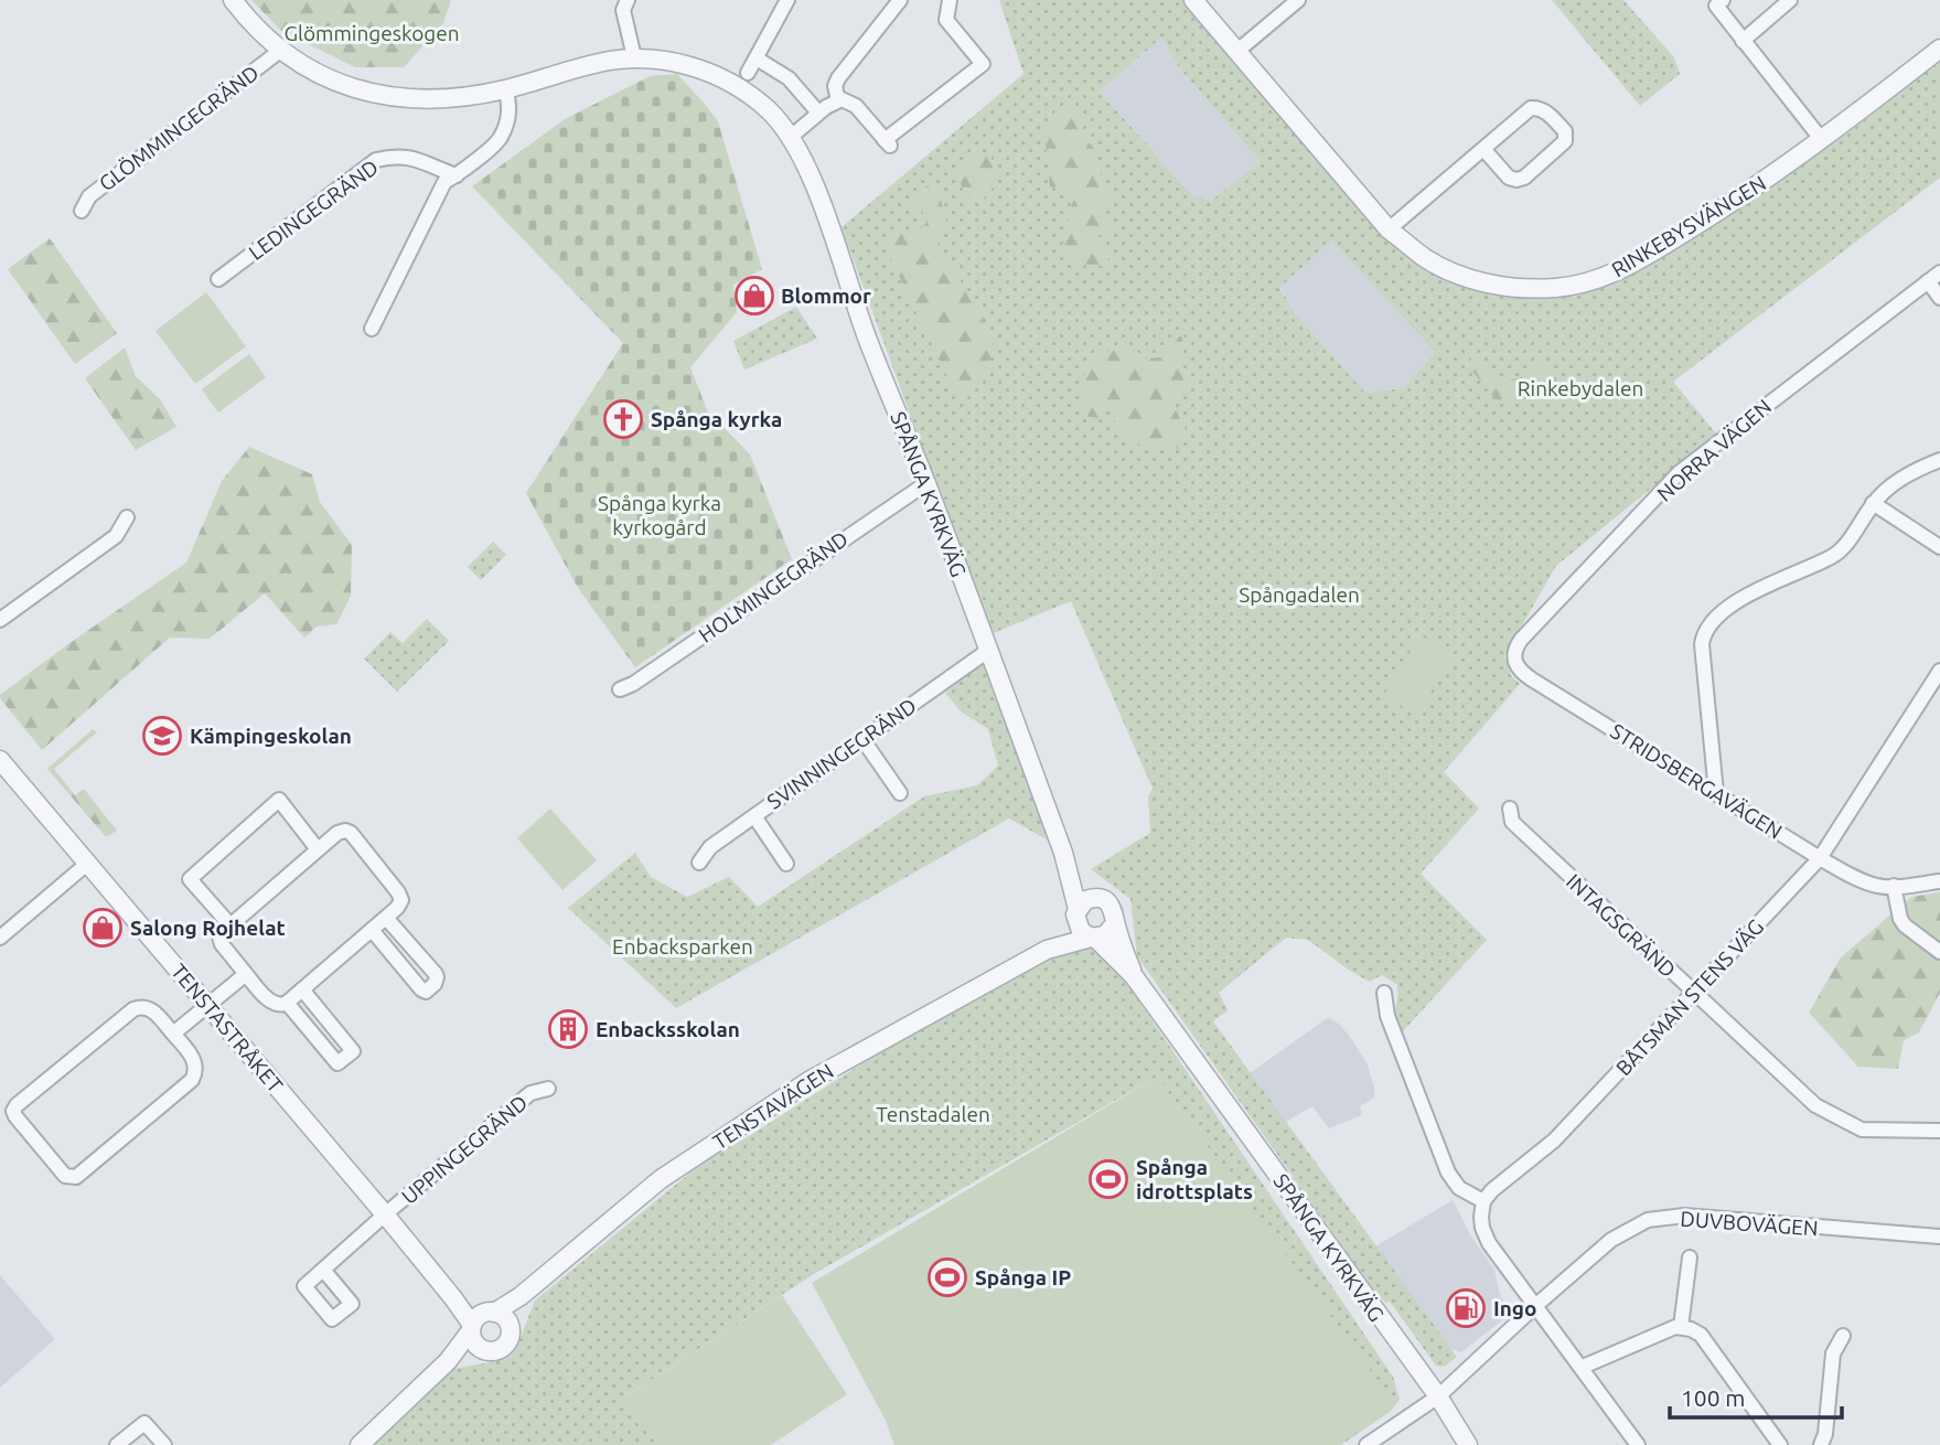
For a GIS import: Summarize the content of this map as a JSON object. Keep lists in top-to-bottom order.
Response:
{
  "streets": {
    "street": [
      "GLÖMMINGEGRÄND",
      "LEDINGEGRÄND",
      "RINKEBYSVÄNGEN",
      "NORRA VÄGEN",
      "SPÅNGA KYRKVÄG",
      "HOLMINGEGRÄND",
      "SVINNINGEGRÄND",
      "STRIDSBERGAVÄGEN",
      "INTAGSGRÄND",
      "BÅTSMAN STENS VÄG",
      "TENSTASTRÅKET",
      "TENSTAVÄGEN",
      "UPPINGEGRÄND",
      "DUVBOVÄGEN"
    ]
  },
  "crossings": [
    ["GLÖMMINGEGRÄND", "SPÅNGA KYRKVÄG"],
    ["NORRA VÄGEN", "STRIDSBERGAVÄGEN"],
    ["SPÅNGA KYRKVÄG", "HOLMINGEGRÄND"],
    ["SPÅNGA KYRKVÄG", "SVINNINGEGRÄND"],
    ["SPÅNGA KYRKVÄG", "TENSTAVÄGEN"],
    ["SPÅNGA KYRKVÄG", "DUVBOVÄGEN"],
    ["STRIDSBERGAVÄGEN", "BÅTSMAN STENS VÄG"],
    ["INTAGSGRÄND", "BÅTSMAN STENS VÄG"],
    ["TENSTASTRÅKET", "TENSTAVÄGEN"],
    ["TENSTASTRÅKET", "UPPINGEGRÄND"]
  ],
  "parks": [
    "Glömmingeskogen",
    "Rinkebydalen",
    "Spånga kyrka kyrkogård",
    "Spångadalen",
    "Enbacksparken",
    "Tenstadalen"
  ],
  "places": {
    "shop": ["Blommor", "Salong Rojhelat"],
    "church": ["Spånga kyrka"],
    "school or university": ["Kämpingeskolan"],
    "building": ["Enbacksskolan"],
    "sports": ["Spånga idrottsplats", "Spånga IP"],
    "fuel station": ["Ingo"]
  },
  "scale_bar": "100 m"
}
